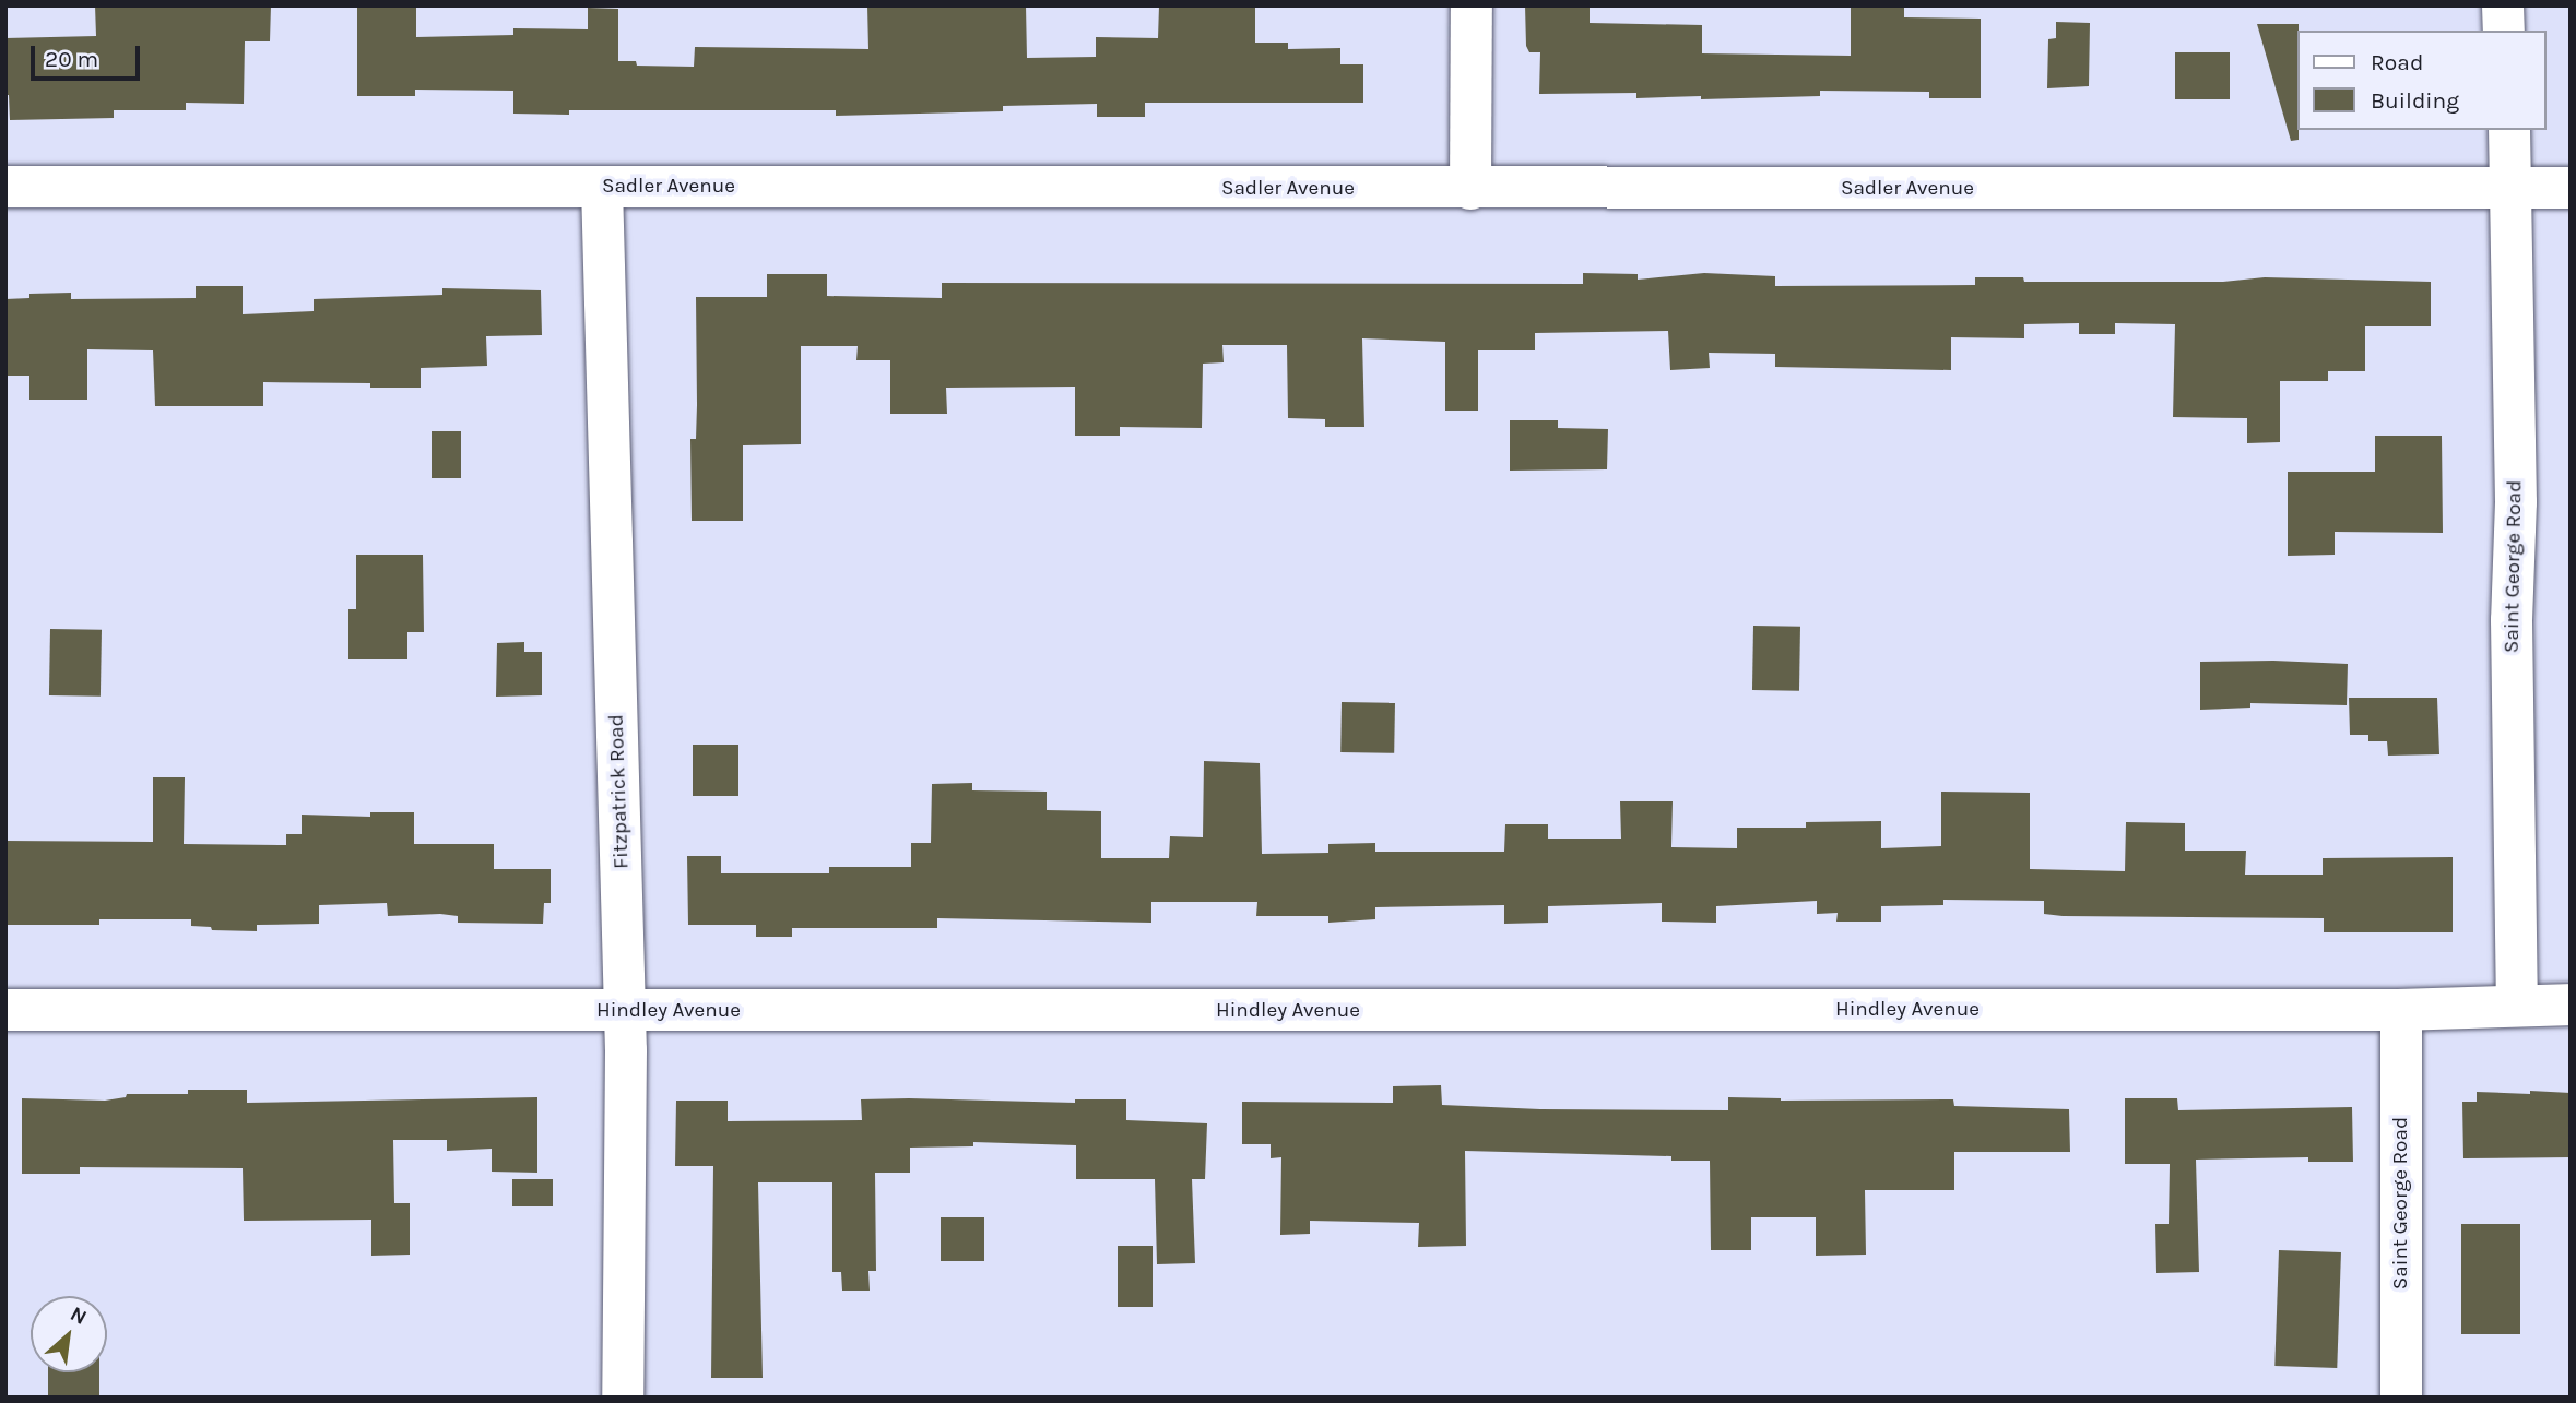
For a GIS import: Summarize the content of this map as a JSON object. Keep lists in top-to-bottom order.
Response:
{
  "streets": {
    "street": [
      "Sadler Avenue",
      "Saint George Road",
      "Fitzpatrick Road",
      "Hindley Avenue"
    ]
  },
  "crossings": [
    ["Sadler Avenue", "Saint George Road"],
    ["Sadler Avenue", "Fitzpatrick Road"],
    ["Saint George Road", "Hindley Avenue"],
    ["Fitzpatrick Road", "Hindley Avenue"]
  ],
  "legend": ["Road", "Building"],
  "scale_bar": "20 m",
  "north": "top right"
}
